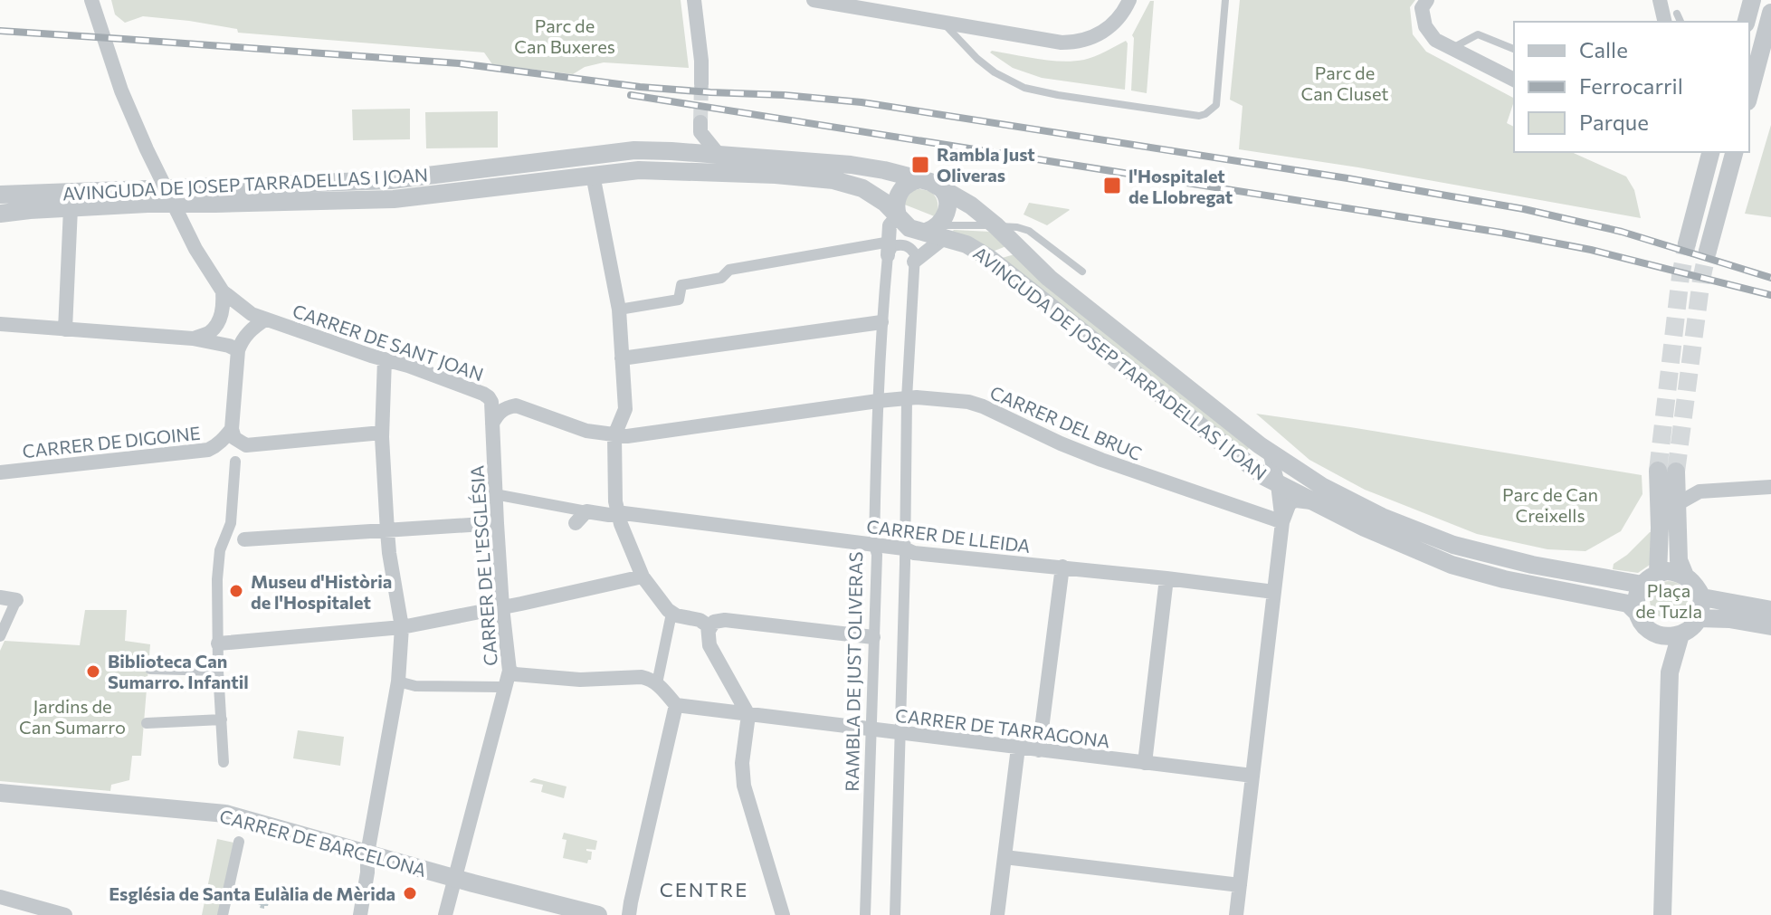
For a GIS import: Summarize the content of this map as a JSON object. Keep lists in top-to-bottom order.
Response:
{
  "streets": {
    "street": [
      "AVINGUDA DE JOSEP TARRADELLAS I JOAN",
      "CARRER DE SANT JOAN",
      "CARRER DEL BRUC",
      "CARRER DE DIGOINE",
      "CARRER DE LLEIDA",
      "CARRER DE L'ESGLÉSIA",
      "RAMBLA DE JUST OLIVERAS",
      "CARRER DE TARRAGONA",
      "CARRER DE BARCELONA"
    ]
  },
  "crossings": [
    ["AVINGUDA DE JOSEP TARRADELLAS I JOAN", "CARRER DE SANT JOAN"],
    ["AVINGUDA DE JOSEP TARRADELLAS I JOAN", "RAMBLA DE JUST OLIVERAS"],
    ["CARRER DE SANT JOAN", "CARRER DE L'ESGLÉSIA"],
    ["CARRER DEL BRUC", "RAMBLA DE JUST OLIVERAS"],
    ["CARRER DE LLEIDA", "RAMBLA DE JUST OLIVERAS"],
    ["CARRER DE L'ESGLÉSIA", "CARRER DE BARCELONA"],
    ["RAMBLA DE JUST OLIVERAS", "CARRER DE TARRAGONA"]
  ],
  "districts": ["CENTRE"],
  "parks": [
    "Parc de Can Buxeres",
    "Parc de Can Cluset",
    "Parc de Can Creixells",
    "Plaça de Tuzla",
    "Jardins de Can Sumarro"
  ],
  "places": {
    "transit": ["Rambla Just Oliveras", "l'Hospitalet de Llobregat"],
    "other": ["Museu d'Història de l'Hospitalet", "Biblioteca Can Sumarro. Infantil", "Església de Santa Eulàlia de Mèrida"]
  },
  "legend": ["Calle", "Ferrocarril", "Parque"]
}
